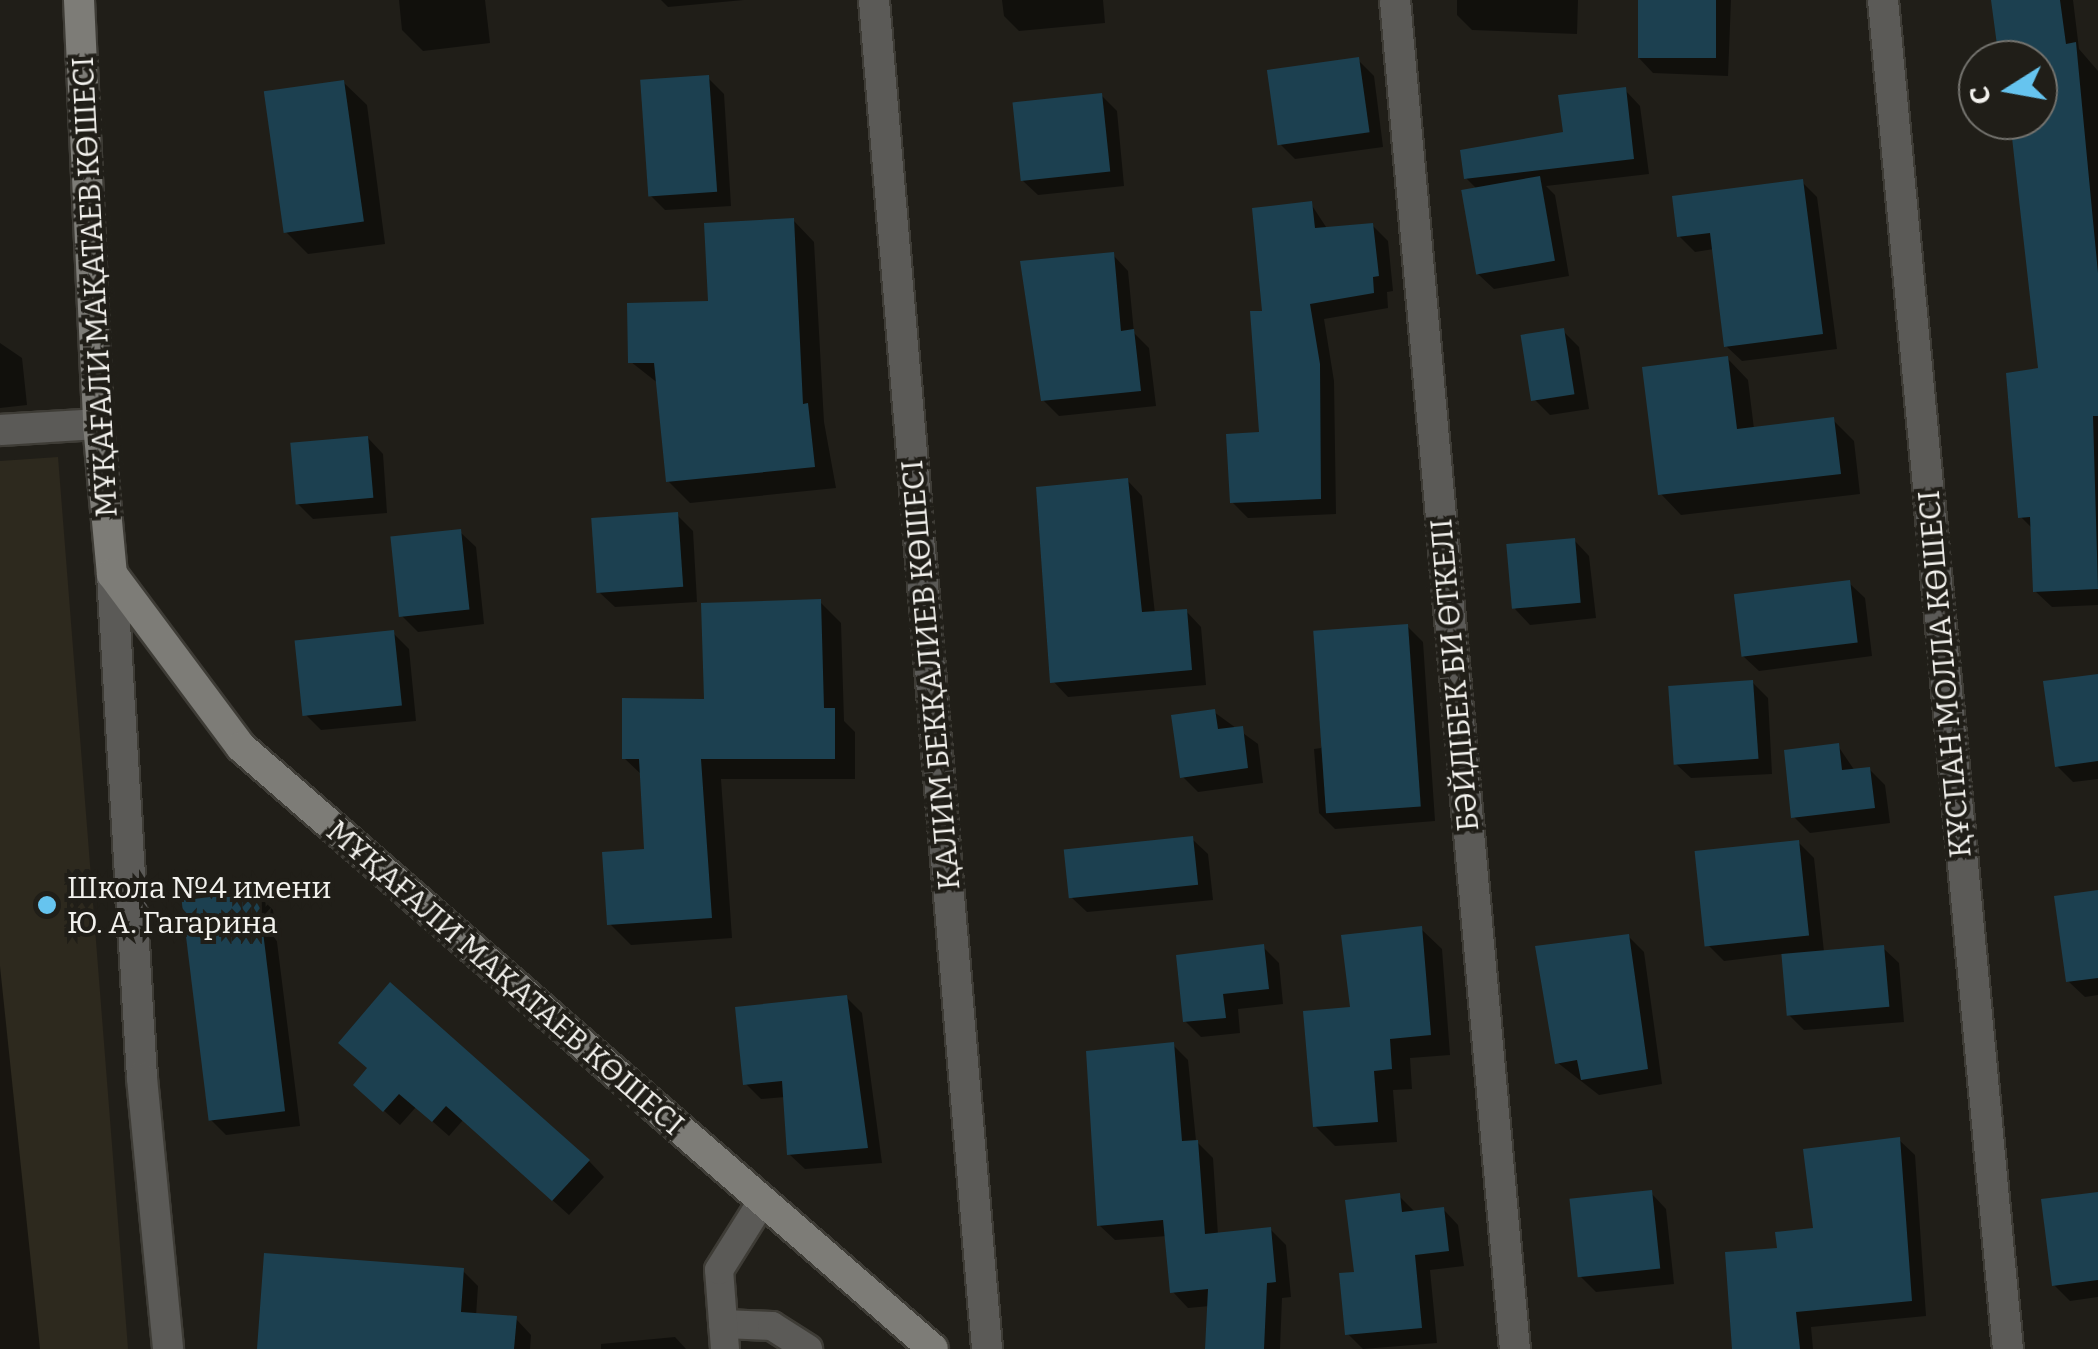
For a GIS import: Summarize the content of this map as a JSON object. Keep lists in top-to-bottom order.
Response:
{
  "streets": {
    "street": [
      "МҰҚАҒАЛИ МАҚАТАЕВ КӨШЕСІ",
      "ҚҰСПАН МОЛЛА КӨШЕСІ",
      "ҚАЛИМ БЕКҚАЛИЕВ КӨШЕСІ",
      "БӘЙДІБЕК БИ ӨТКЕЛІ"
    ]
  },
  "places": ["Школа №4 имени Ю. А. Гагарина"],
  "north": "left"
}
